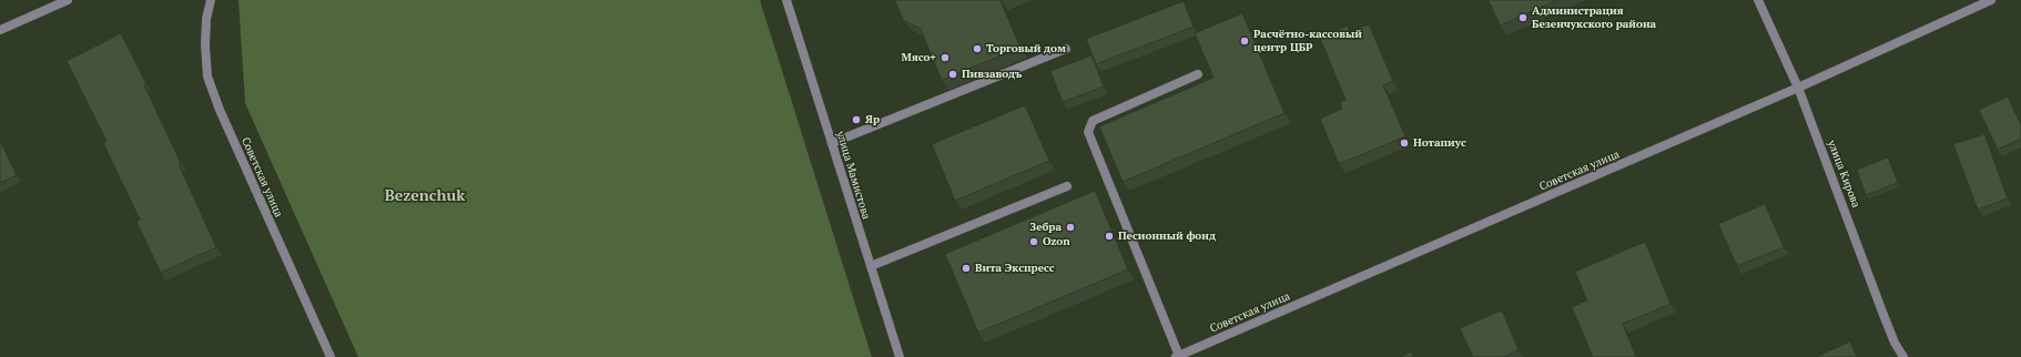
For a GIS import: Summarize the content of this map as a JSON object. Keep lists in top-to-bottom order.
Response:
{
  "streets": {
    "street": ["Советская улица", "улица Кирова", "улица Мамистова"]
  },
  "crossings": [
    ["Советская улица", "улица Кирова"]
  ],
  "districts": ["Bezenchuk"],
  "places": [
    "Администрация Безенчукского района",
    "Расчётно-кассовый центр ЦБР",
    "Торговый дом",
    "Мясо+",
    "Пивзаводъ",
    "Яр",
    "Нотапиус",
    "Зебра",
    "Песионный фонд",
    "Ozon",
    "Вита Экспресс"
  ]
}
